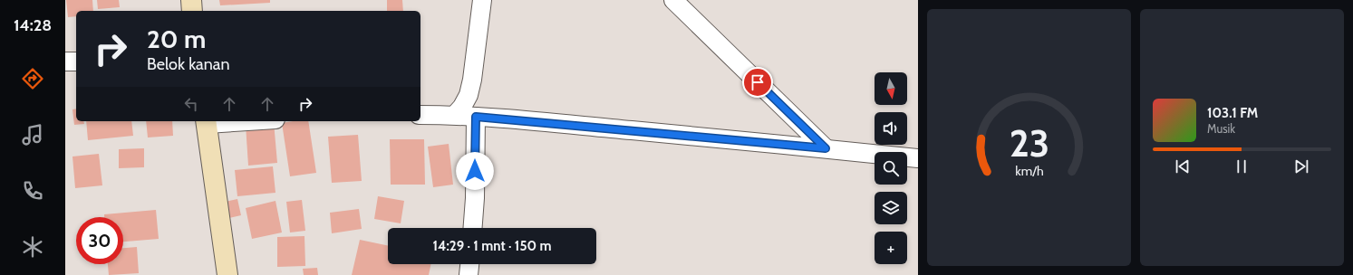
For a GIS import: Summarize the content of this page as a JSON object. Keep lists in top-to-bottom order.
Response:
{
  "north": "bottom",
  "page": {
    "tabs": "14:28",
    "turn": ["20 m", "Belok kanan"],
    "map_buttons": "+",
    "song": ["103.1 FM", "Musik"],
    "limit": "30",
    "trip": "14:29 · 1 mnt · 150 m",
    "gauge": ["23", "km/h"]
  }
}
